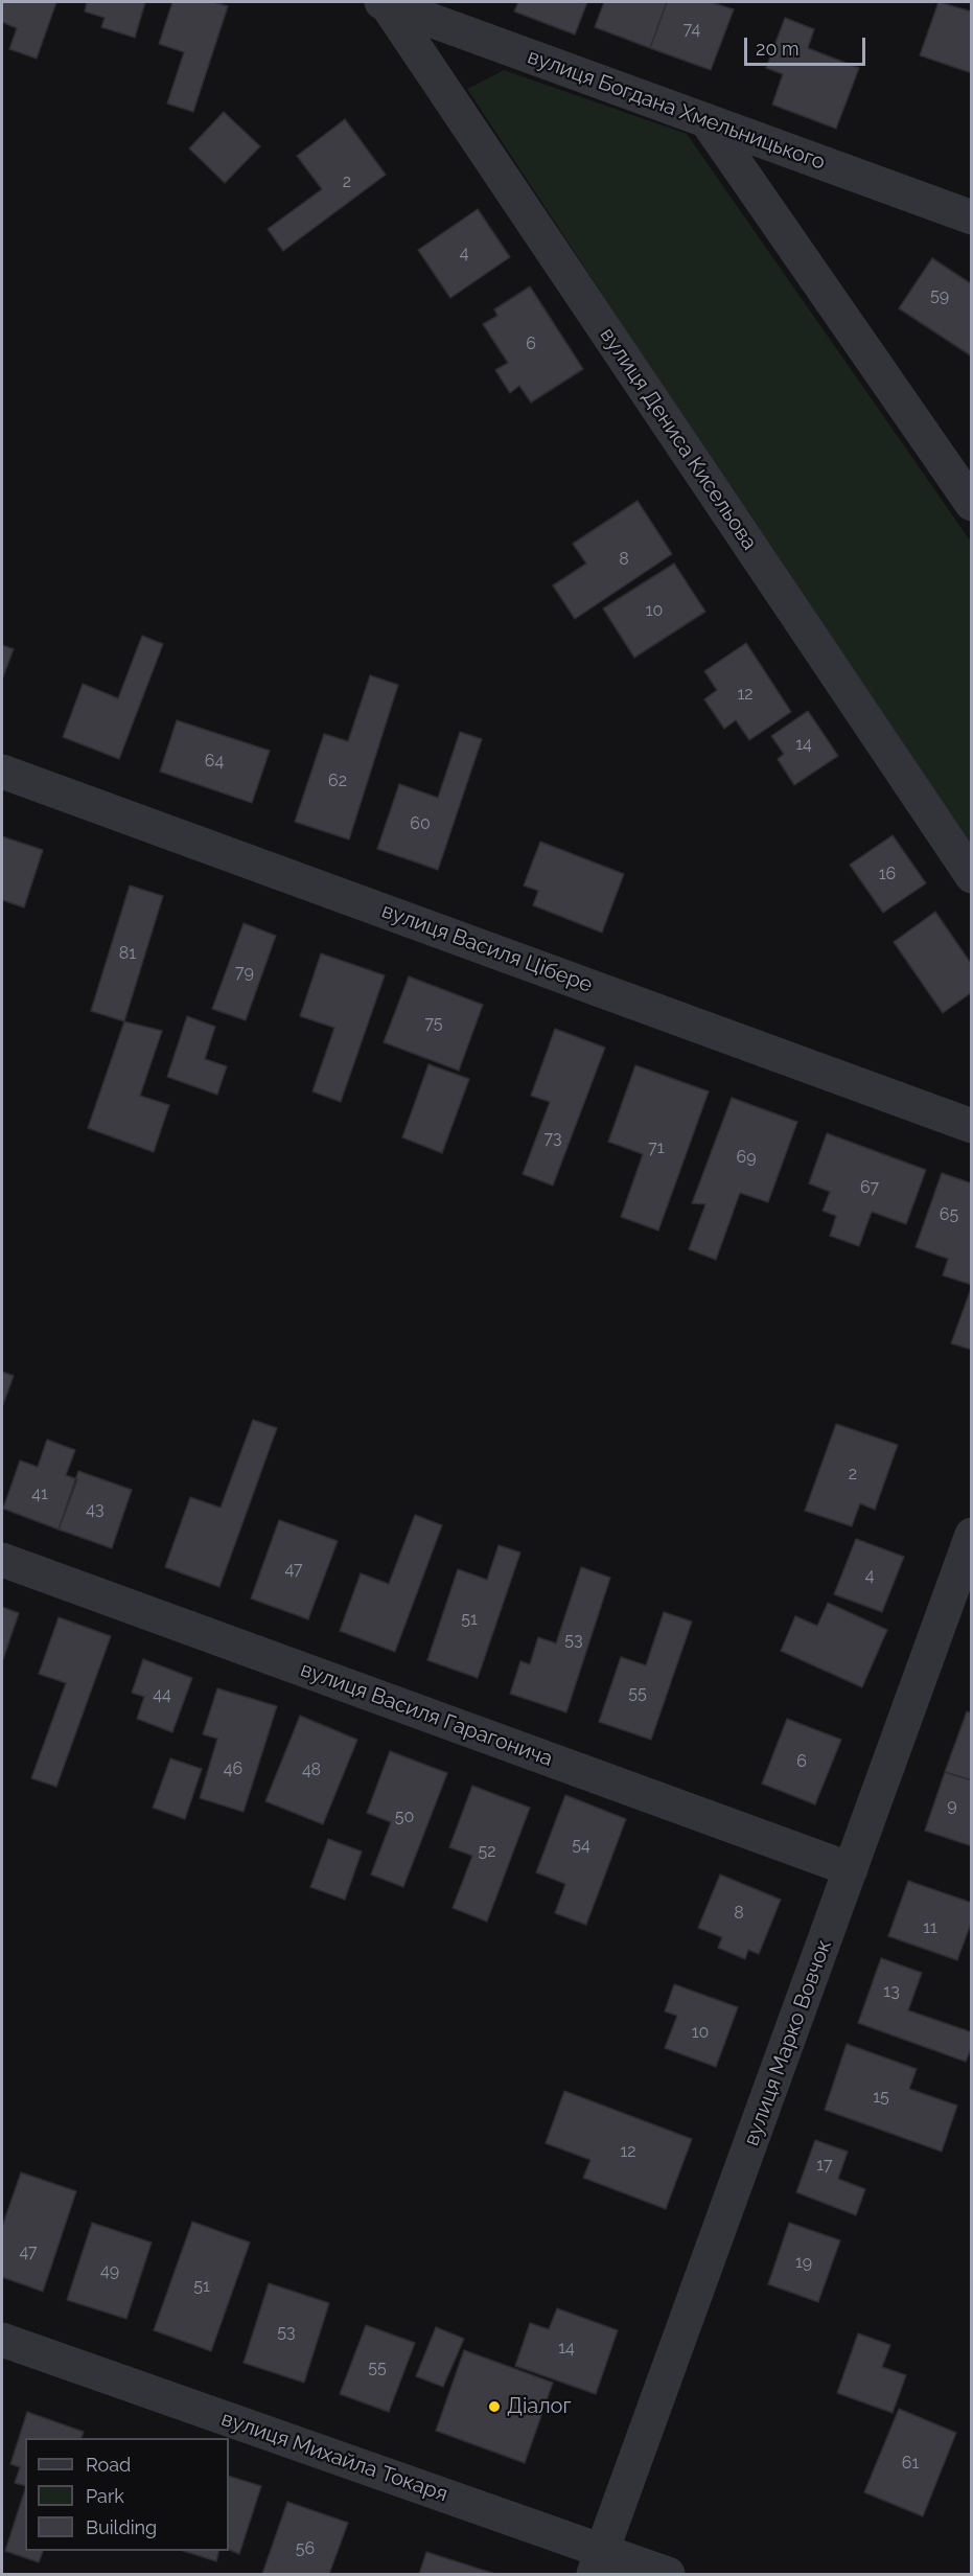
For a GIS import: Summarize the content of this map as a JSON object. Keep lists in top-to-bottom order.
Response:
{
  "streets": {
    "street": [
      "вулиця Богдана Хмельницького",
      "вулиця Дениса Кисельова",
      "вулиця Василя Цібере",
      "вулиця Василя Гарагонича",
      "вулиця Марко Вовчок",
      "вулиця Михайла Токаря"
    ]
  },
  "crossings": [
    ["вулиця Богдана Хмельницького", "вулиця Дениса Кисельова"],
    ["вулиця Василя Гарагонича", "вулиця Марко Вовчок"],
    ["вулиця Марко Вовчок", "вулиця Михайла Токаря"]
  ],
  "places": ["Діалог"],
  "house_numbers": [
    "74",
    "2",
    "4",
    "59",
    "6",
    "8",
    "10",
    "12",
    "14",
    "64",
    "62",
    "60",
    "16",
    "81",
    "79",
    "75",
    "73",
    "71",
    "69",
    "67",
    "65",
    "2",
    "41",
    "43",
    "47",
    "4",
    "51",
    "53",
    "55",
    "44",
    "6",
    "46",
    "48",
    "9",
    "50",
    "54",
    "52",
    "8",
    "11",
    "13",
    "10",
    "15",
    "12",
    "17",
    "47",
    "19",
    "49",
    "51",
    "53",
    "14",
    "55",
    "61",
    "56"
  ],
  "legend": ["Road", "Park", "Building"],
  "scale_bar": "20 m"
}
